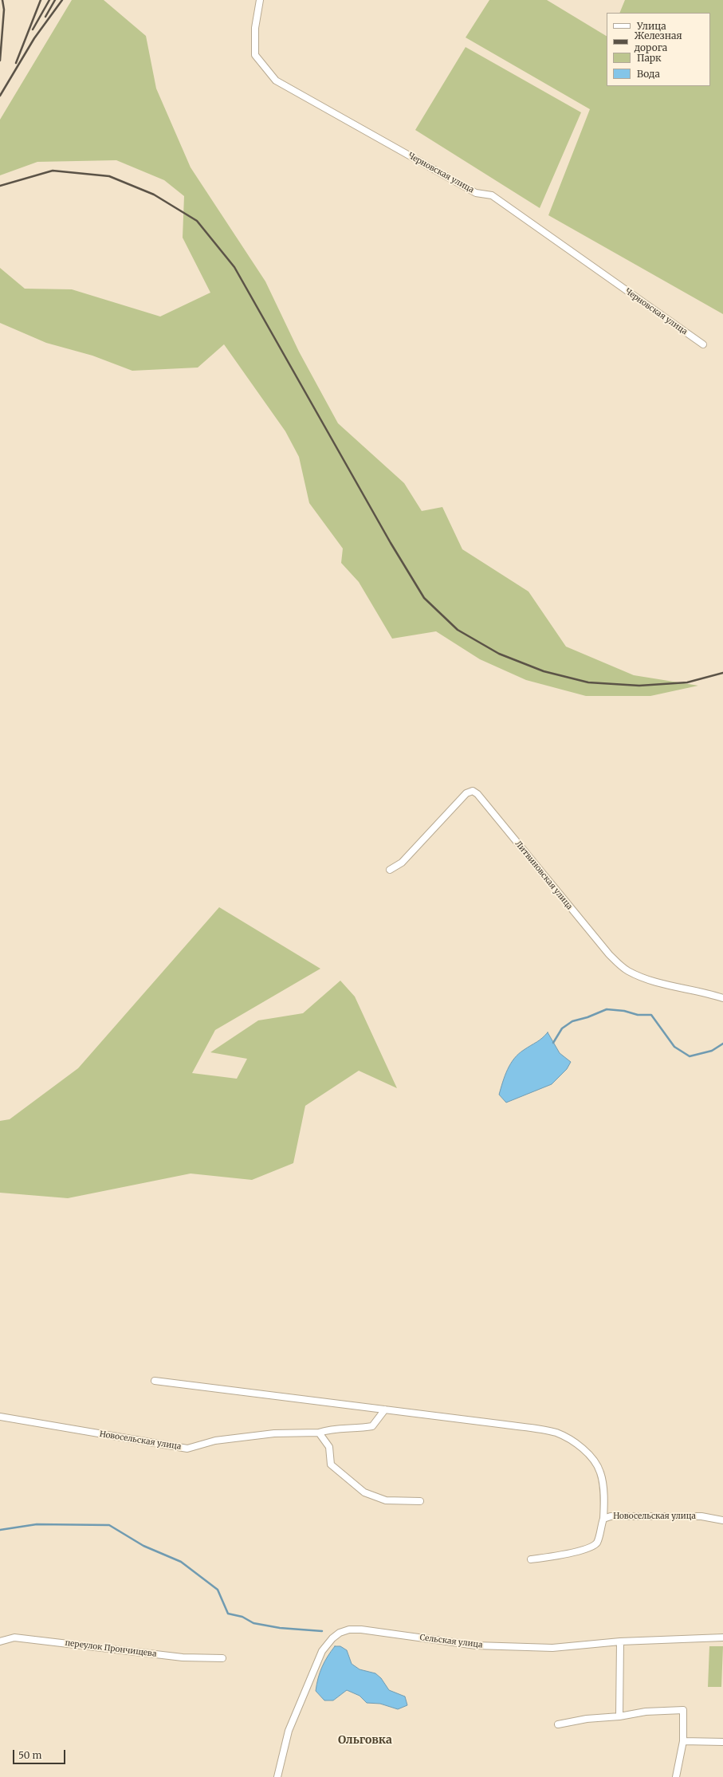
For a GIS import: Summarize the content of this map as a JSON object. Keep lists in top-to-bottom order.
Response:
{
  "streets": {
    "street": [
      "Черновская улица",
      "Литвиновская улица",
      "Новосельская улица",
      "Сельская улица",
      "переулок Прончищева"
    ]
  },
  "districts": ["Ольговка"],
  "legend": [
    "Улица",
    "Железная дорога",
    "Парк",
    "Вода"
  ],
  "scale_bar": "50 m"
}
